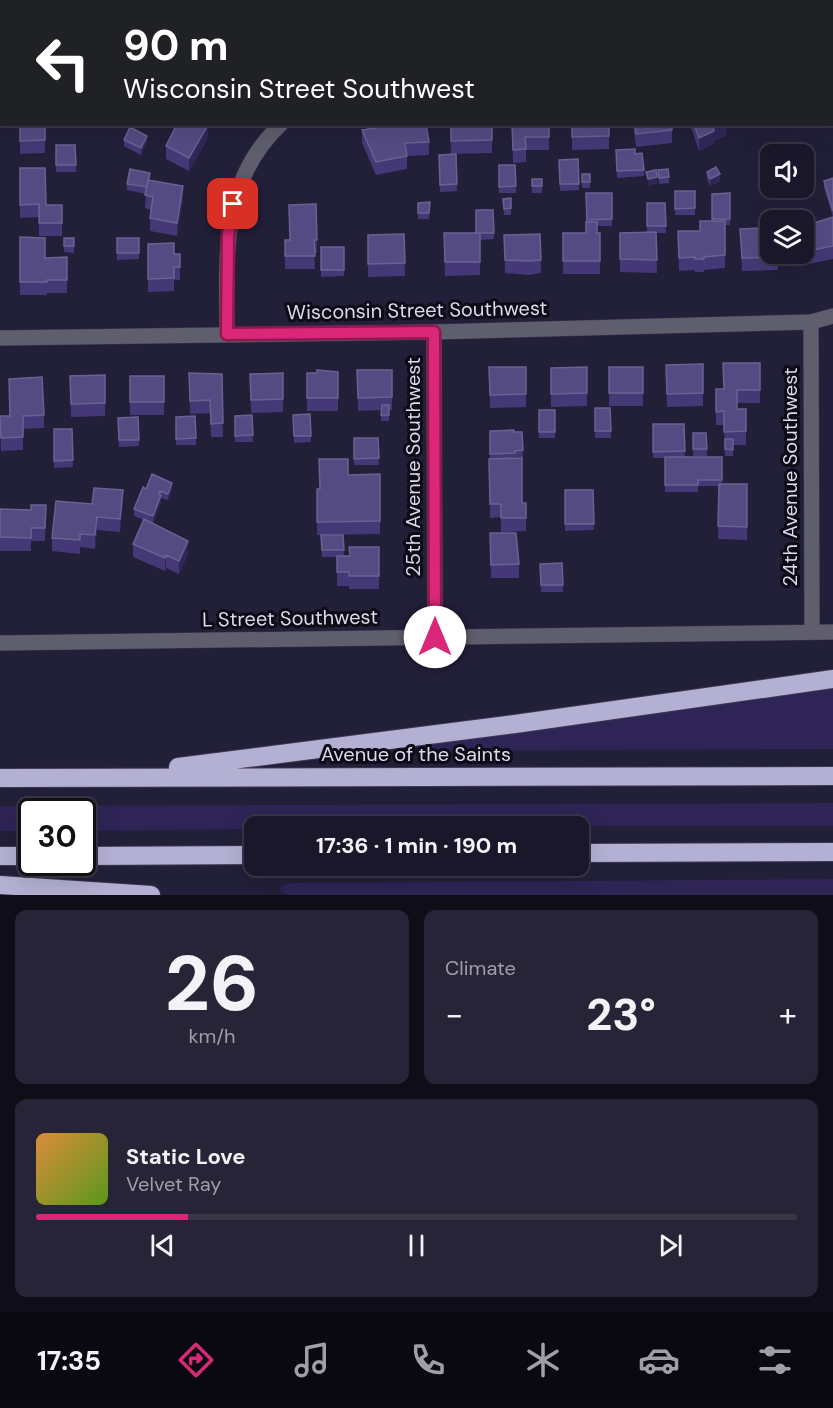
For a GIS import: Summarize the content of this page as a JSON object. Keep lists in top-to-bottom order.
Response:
{
  "streets": {
    "highway": ["Avenue of the Saints"],
    "street": [
      "Wisconsin Street Southwest",
      "25th Avenue Southwest",
      "24th Avenue Southwest",
      "L Street Southwest"
    ]
  },
  "crossings": [
    ["Wisconsin Street Southwest", "25th Avenue Southwest"],
    ["Wisconsin Street Southwest", "24th Avenue Southwest"],
    ["25th Avenue Southwest", "L Street Southwest"],
    ["24th Avenue Southwest", "L Street Southwest"]
  ],
  "page": {
    "turn": ["90 m", "Wisconsin Street Southwest"],
    "limit": "30",
    "trip": "17:36 · 1 min · 190 m",
    "tile": [
      ["26", "km/h"],
      "Climate"
    ],
    "heat": ["−", "23°", "+"],
    "song": ["Static Love", "Velvet Ray"],
    "tabs": "17:35"
  }
}
